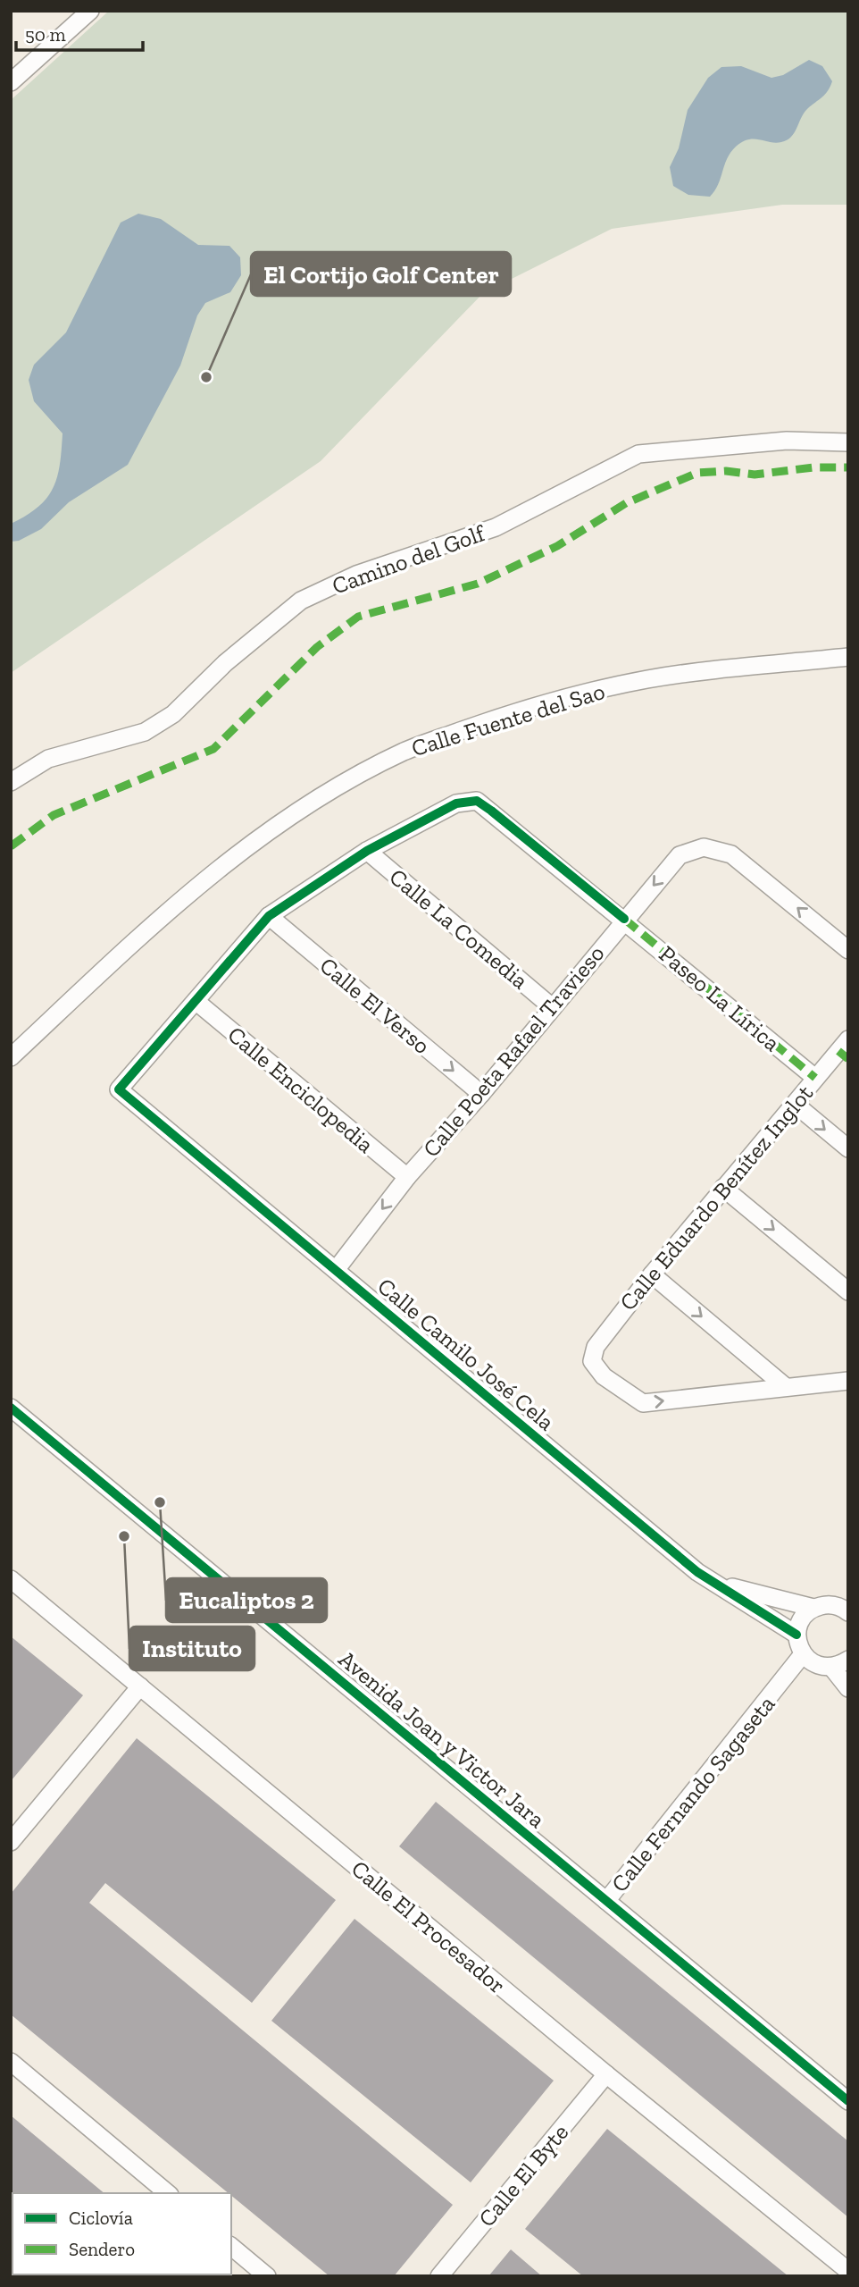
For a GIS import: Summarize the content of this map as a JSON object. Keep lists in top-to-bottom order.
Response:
{
  "streets": {
    "street": [
      "Camino del Golf",
      "Calle Fuente del Sao",
      "Calle La Comedia",
      "Paseo La Lírica",
      "Calle El Verso",
      "Calle Poeta Rafael Travieso",
      "Calle Enciclopedia",
      "Calle Eduardo Benítez Inglot",
      "Calle Camilo José Cela",
      "Avenida Joan y Victor Jara",
      "Calle Fernando Sagaseta",
      "Calle El Procesador",
      "Calle El Byte"
    ]
  },
  "crossings": [
    ["Calle La Comedia", "Paseo La Lírica"],
    ["Calle La Comedia", "Calle Poeta Rafael Travieso"],
    ["Paseo La Lírica", "Calle El Verso"],
    ["Paseo La Lírica", "Calle Poeta Rafael Travieso"],
    ["Paseo La Lírica", "Calle Enciclopedia"],
    ["Paseo La Lírica", "Calle Eduardo Benítez Inglot"],
    ["Paseo La Lírica", "Calle Camilo José Cela"],
    ["Calle El Verso", "Calle Poeta Rafael Travieso"],
    ["Calle Poeta Rafael Travieso", "Calle Enciclopedia"],
    ["Calle Poeta Rafael Travieso", "Calle Camilo José Cela"],
    ["Avenida Joan y Victor Jara", "Calle Fernando Sagaseta"],
    ["Calle El Procesador", "Calle El Byte"]
  ],
  "one_way": ["Calle El Verso"],
  "places": ["El Cortijo Golf Center", "Eucaliptos 2", "Instituto"],
  "legend": ["Ciclovía", "Sendero"],
  "scale_bar": "50 m"
}
